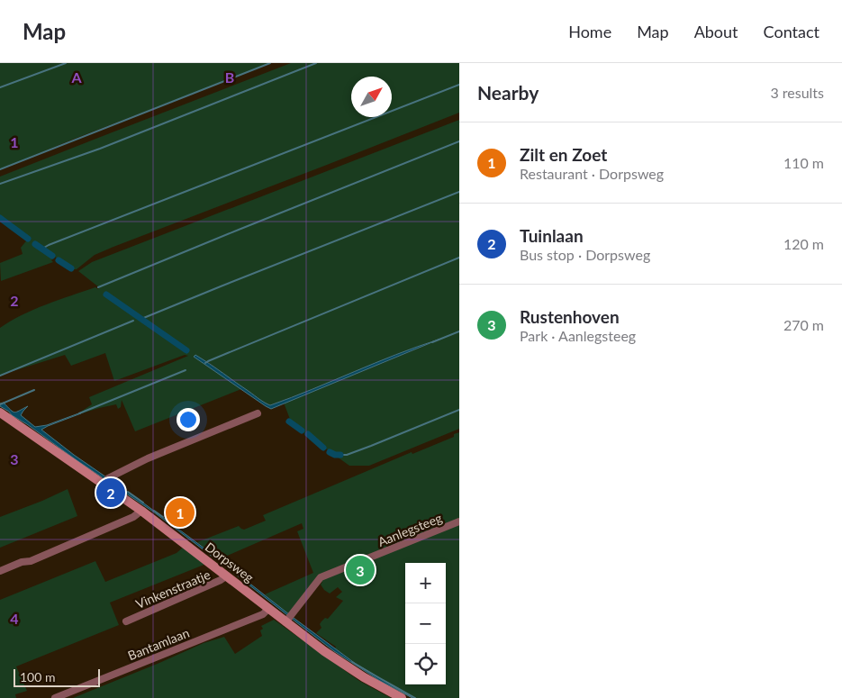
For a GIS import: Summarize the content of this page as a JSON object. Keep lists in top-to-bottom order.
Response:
{
  "streets": {
    "street": [
      "Aanlegsteeg",
      "Dorpsweg",
      "Vinkenstraatje",
      "Bantamlaan"
    ]
  },
  "crossings": [
    ["Aanlegsteeg", "Dorpsweg"],
    ["Dorpsweg", "Vinkenstraatje"],
    ["Dorpsweg", "Bantamlaan"]
  ],
  "scale_bar": "100 m",
  "north": "top right",
  "page": {
    "header": "Map",
    "nav": [
      "Home",
      "Map",
      "About",
      "Contact"
    ],
    "heading": ["Nearby", "3 results"],
    "list": [
      {
        "mark": "1",
        "name": "Zilt en Zoet",
        "note": "Restaurant · Dorpsweg",
        "value": "110 m"
      },
      {
        "mark": "2",
        "name": "Tuinlaan",
        "note": "Bus stop · Dorpsweg",
        "value": "120 m"
      },
      {
        "mark": "3",
        "name": "Rustenhoven",
        "note": "Park · Aanlegsteeg",
        "value": "270 m"
      }
    ],
    "pins": ["2", "1", "3"],
    "map_buttons": ["+", "−"],
    "scale": "100 m"
  },
  "grid": {
    "columns": ["A", "B"],
    "rows": [
      "1",
      "2",
      "3",
      "4"
    ]
  }
}
